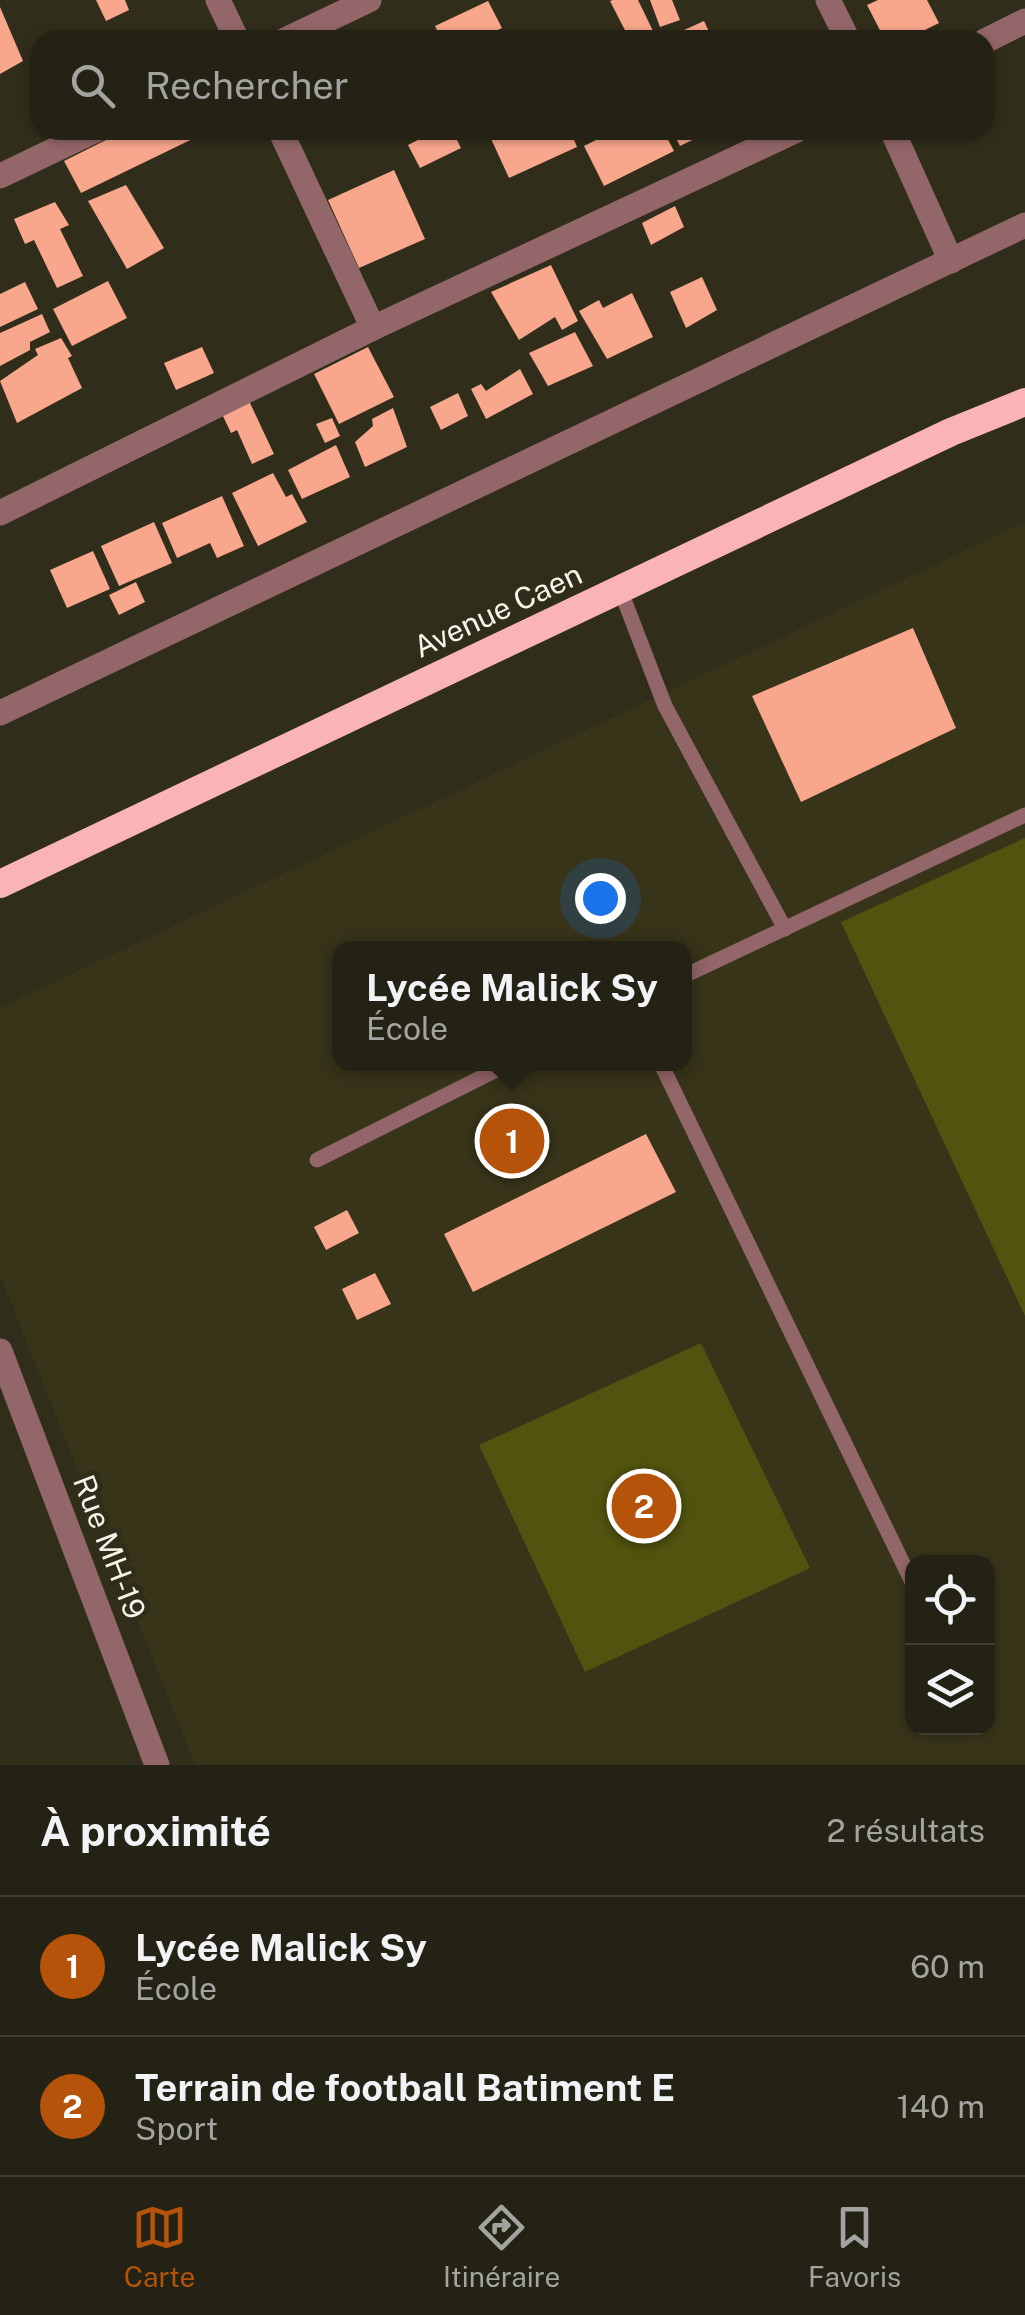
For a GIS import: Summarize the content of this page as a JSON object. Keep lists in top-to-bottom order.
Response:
{
  "streets": {
    "highway": ["Avenue Caen"],
    "street": ["Rue MH-19"]
  },
  "page": {
    "search": "Rechercher",
    "popup": ["Lycée Malick Sy", "École"],
    "pins": ["1", "2"],
    "heading": ["À proximité", "2 résultats"],
    "list": [
      {
        "mark": "1",
        "name": "Lycée Malick Sy",
        "note": "École",
        "value": "60 m"
      },
      {
        "mark": "2",
        "name": "Terrain de football Batiment E",
        "note": "Sport",
        "value": "140 m"
      }
    ],
    "nav": ["Carte", "Itinéraire", "Favoris"]
  }
}
